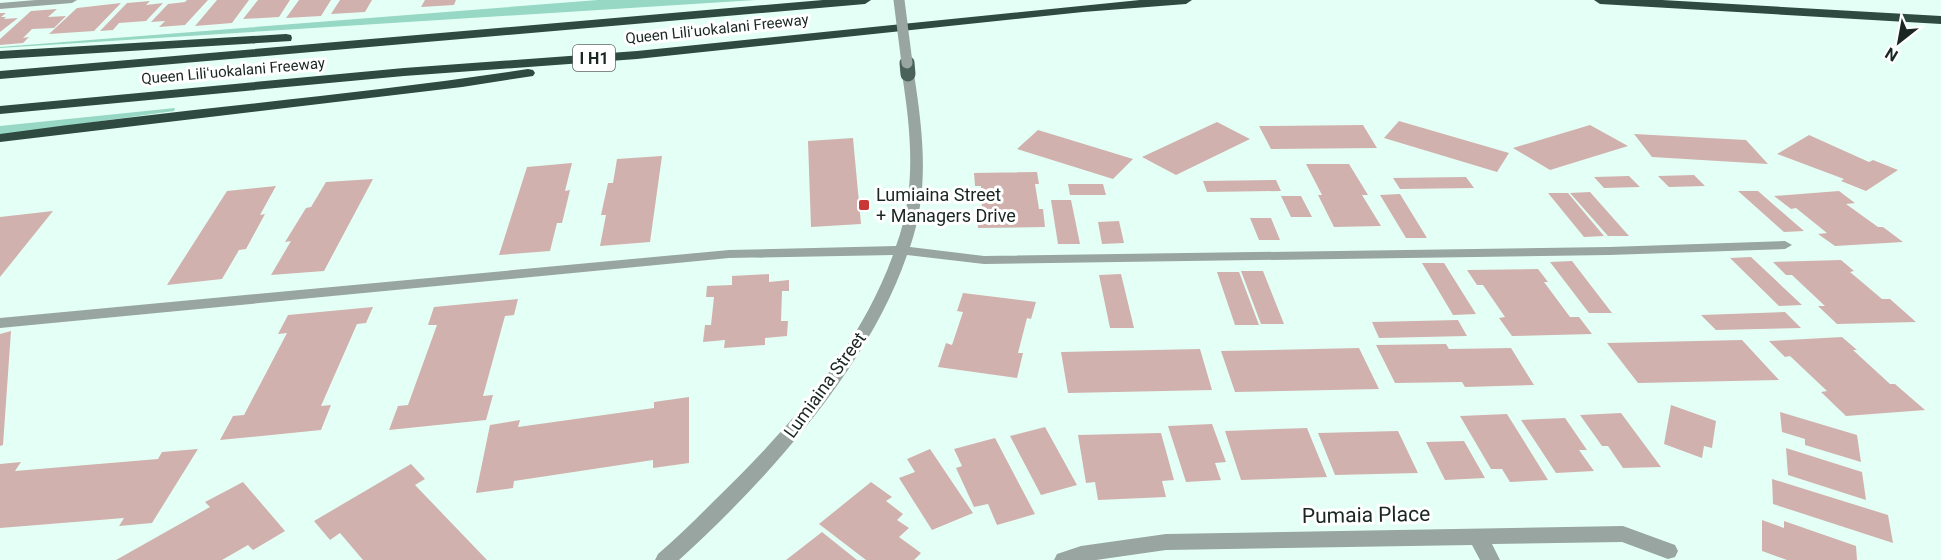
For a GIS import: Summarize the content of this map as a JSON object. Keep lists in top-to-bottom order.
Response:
{
  "streets": {
    "highway": ["Queen Liliʻuokalani Freeway", "I H1"],
    "street": ["Lumiaina Street", "Pumaia Place"]
  },
  "places": {
    "transit": ["Lumiaina Street + Managers Drive"]
  },
  "north": "bottom left"
}
